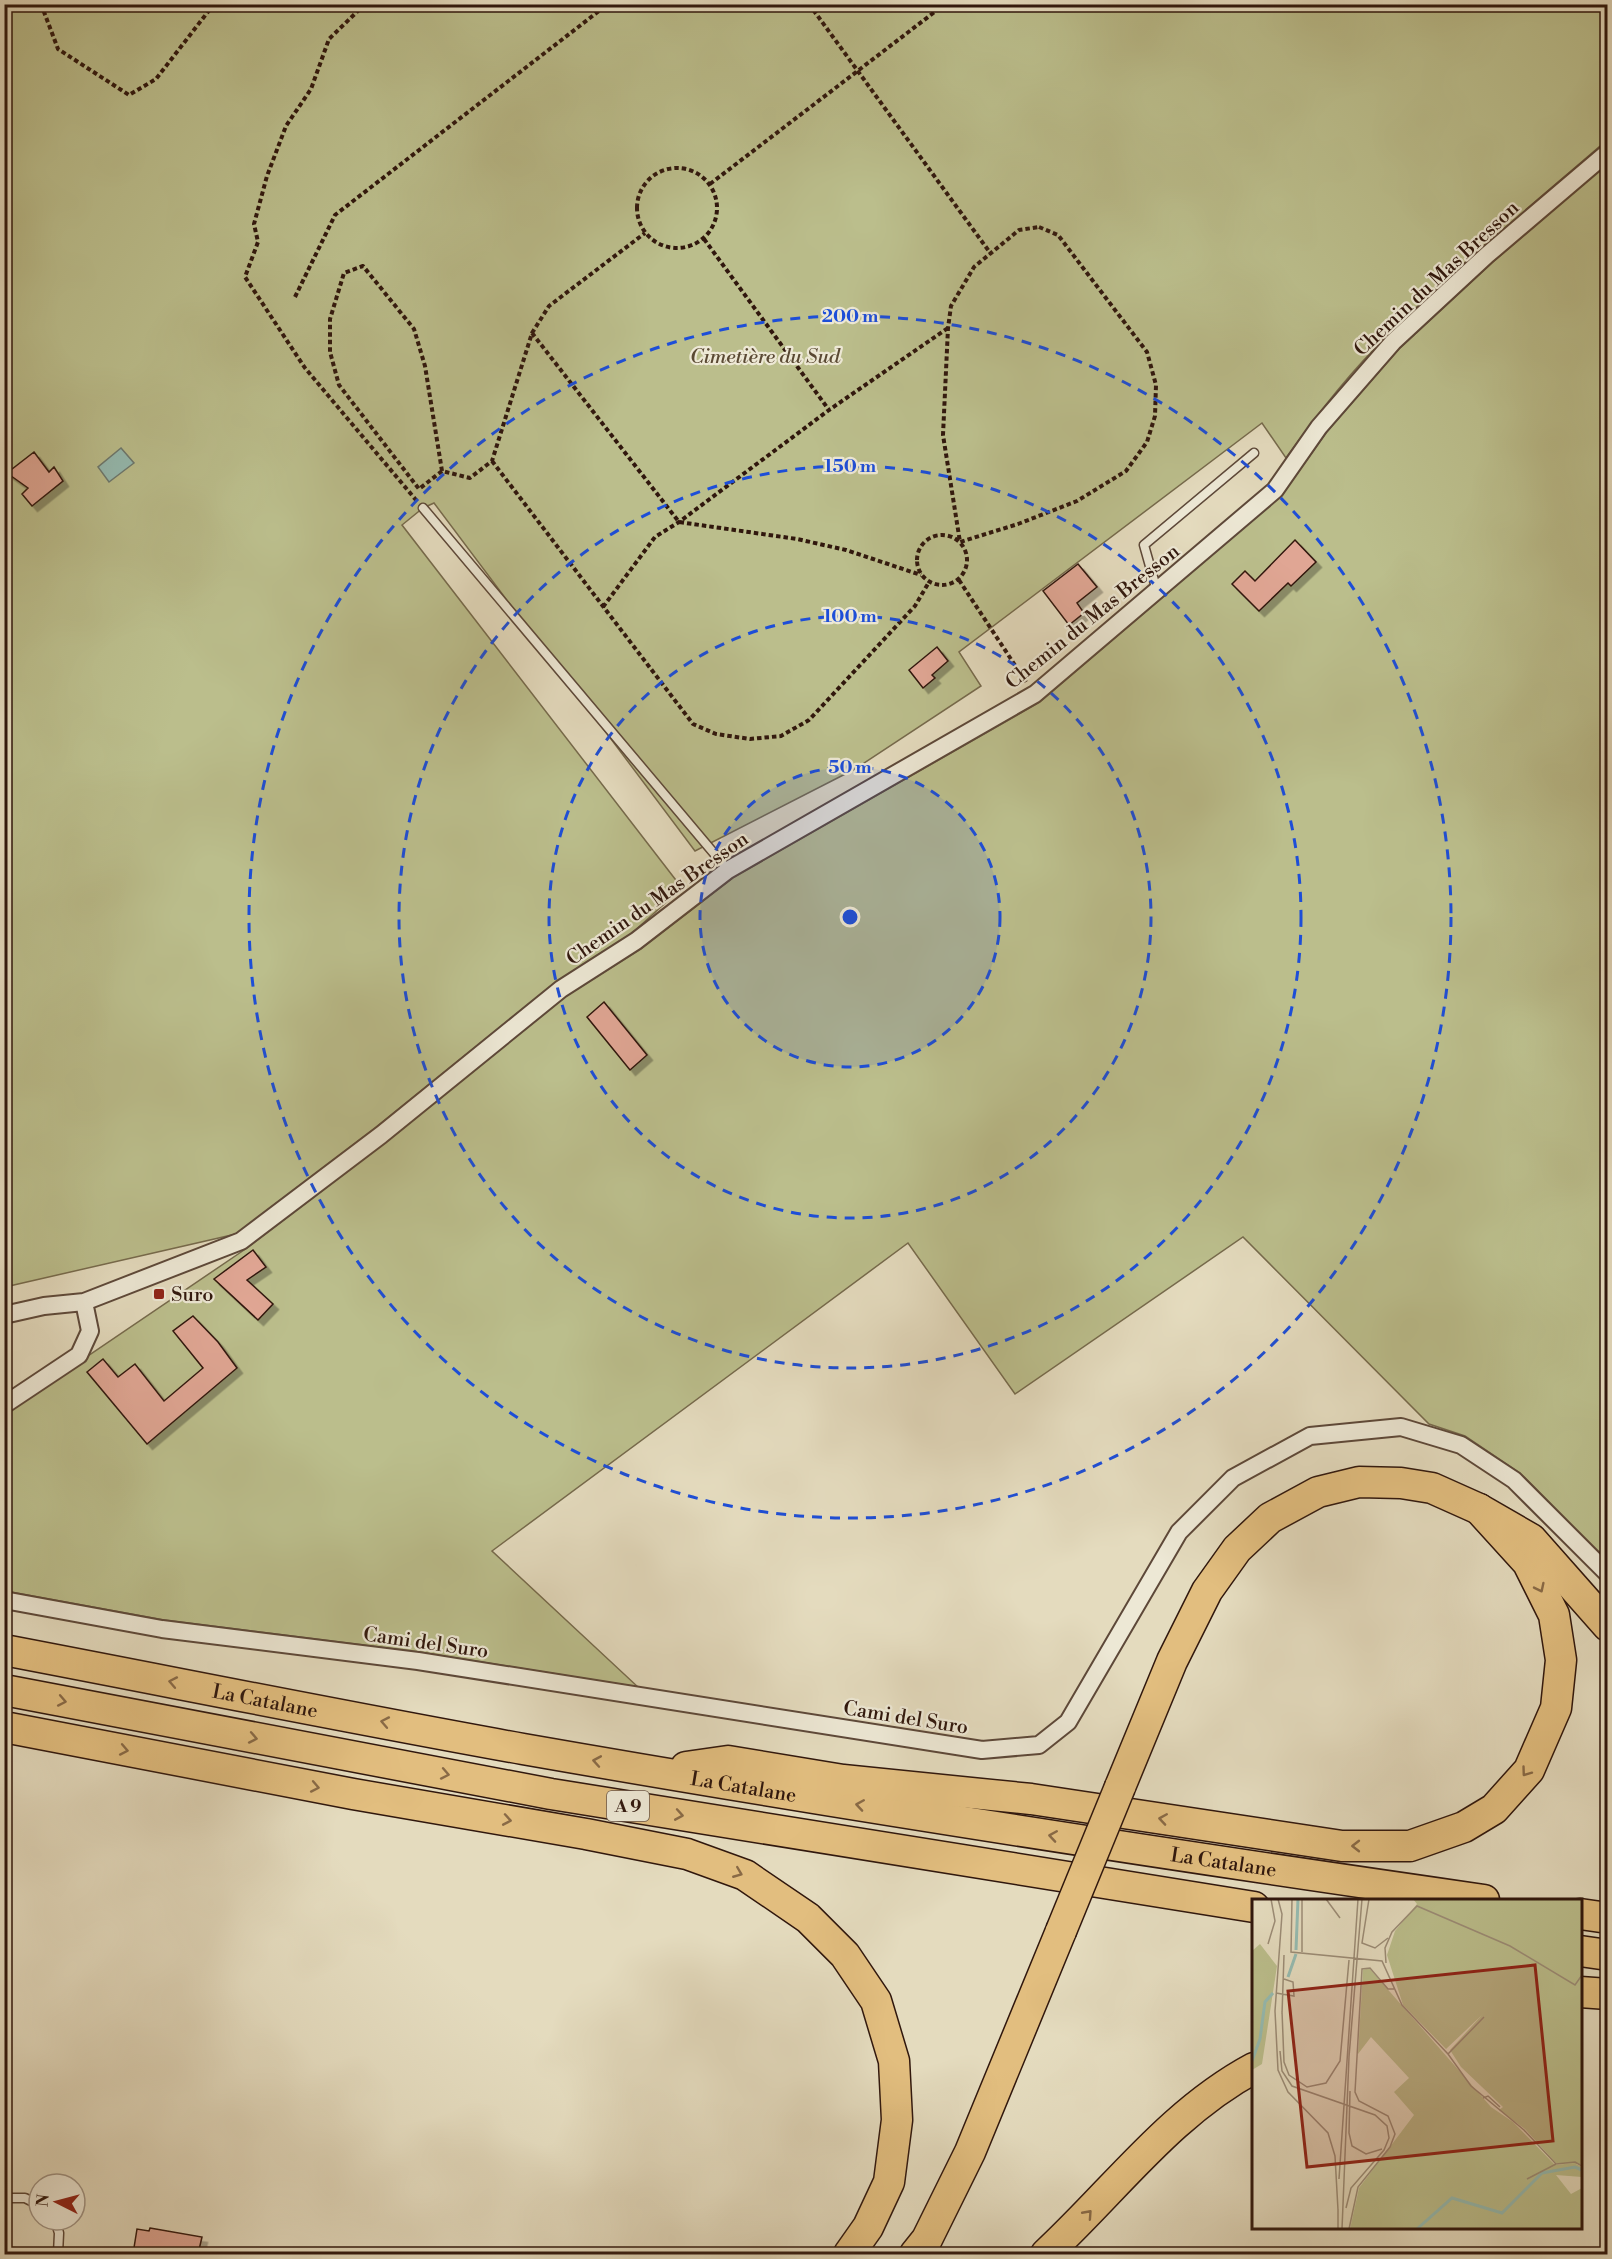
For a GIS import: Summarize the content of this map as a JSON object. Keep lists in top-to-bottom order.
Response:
{
  "streets": {
    "highway": ["La Catalane", "A 9"],
    "street": ["Chemin du Mas Bresson", "Cami del Suro"]
  },
  "parks": ["Cimetière du Sud"],
  "places": {
    "transit": ["Suro"]
  },
  "north": "left",
  "rings": [
    "200 m",
    "150 m",
    "100 m",
    "50 m"
  ]
}
